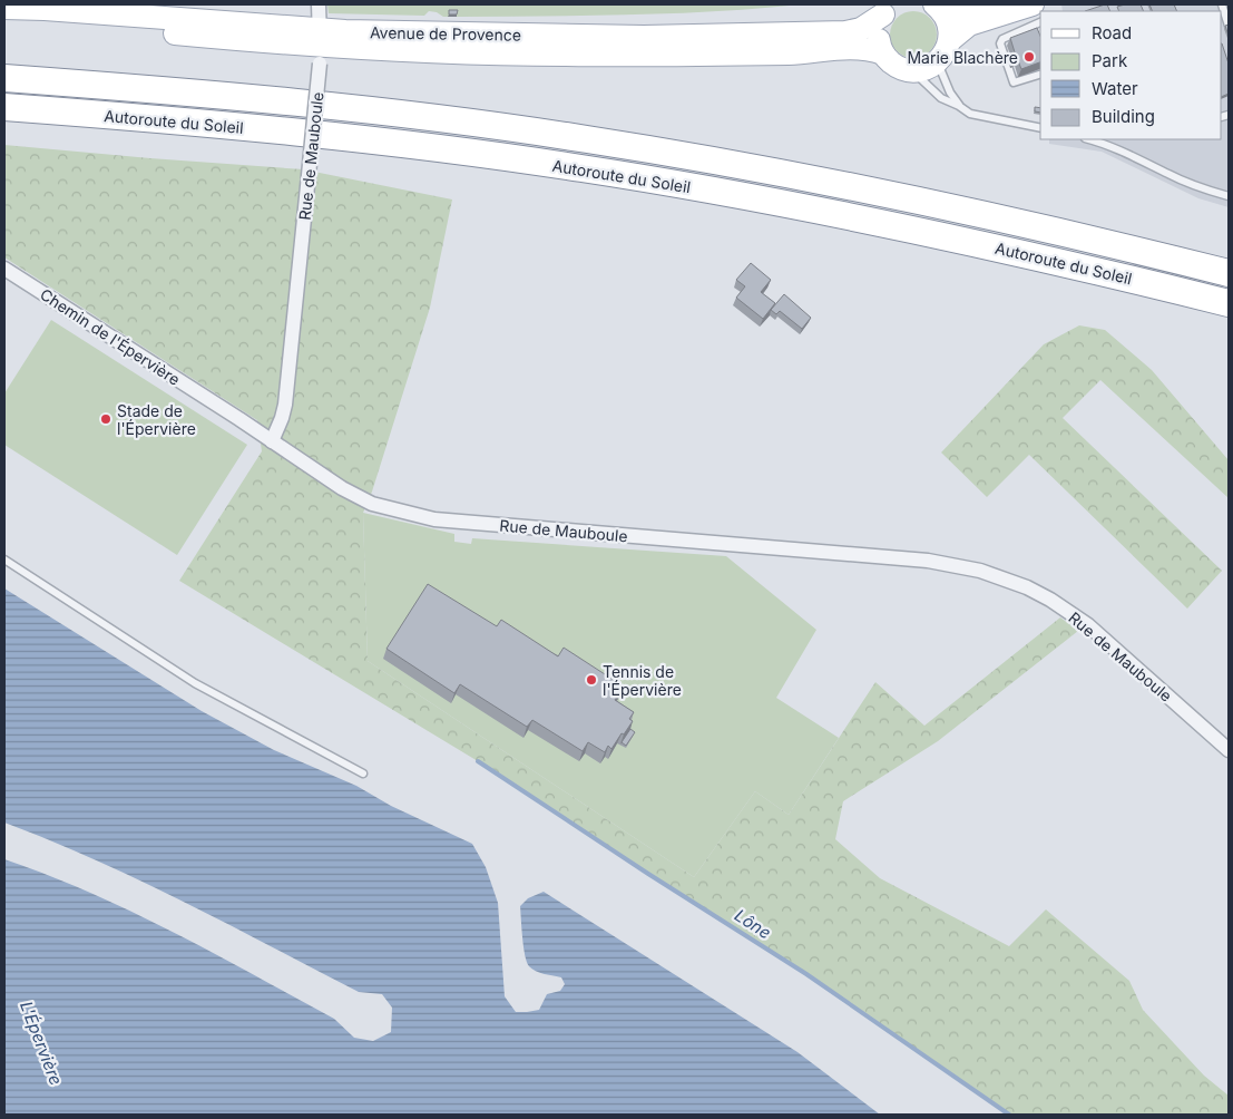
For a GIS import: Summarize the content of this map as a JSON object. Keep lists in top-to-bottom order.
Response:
{
  "streets": {
    "highway": ["Autoroute du Soleil"],
    "main road": ["Avenue de Provence"],
    "street": ["Rue de Mauboule", "Chemin de l'Épervière"]
  },
  "crossings": [
    ["Avenue de Provence", "Rue de Mauboule"],
    ["Rue de Mauboule", "Chemin de l'Épervière"]
  ],
  "water": ["Lône", "L'Épervière"],
  "places": ["Marie Blachère", "Stade de l'Épervière", "Tennis de l'Épervière"],
  "legend": [
    "Road",
    "Park",
    "Water",
    "Building"
  ]
}
